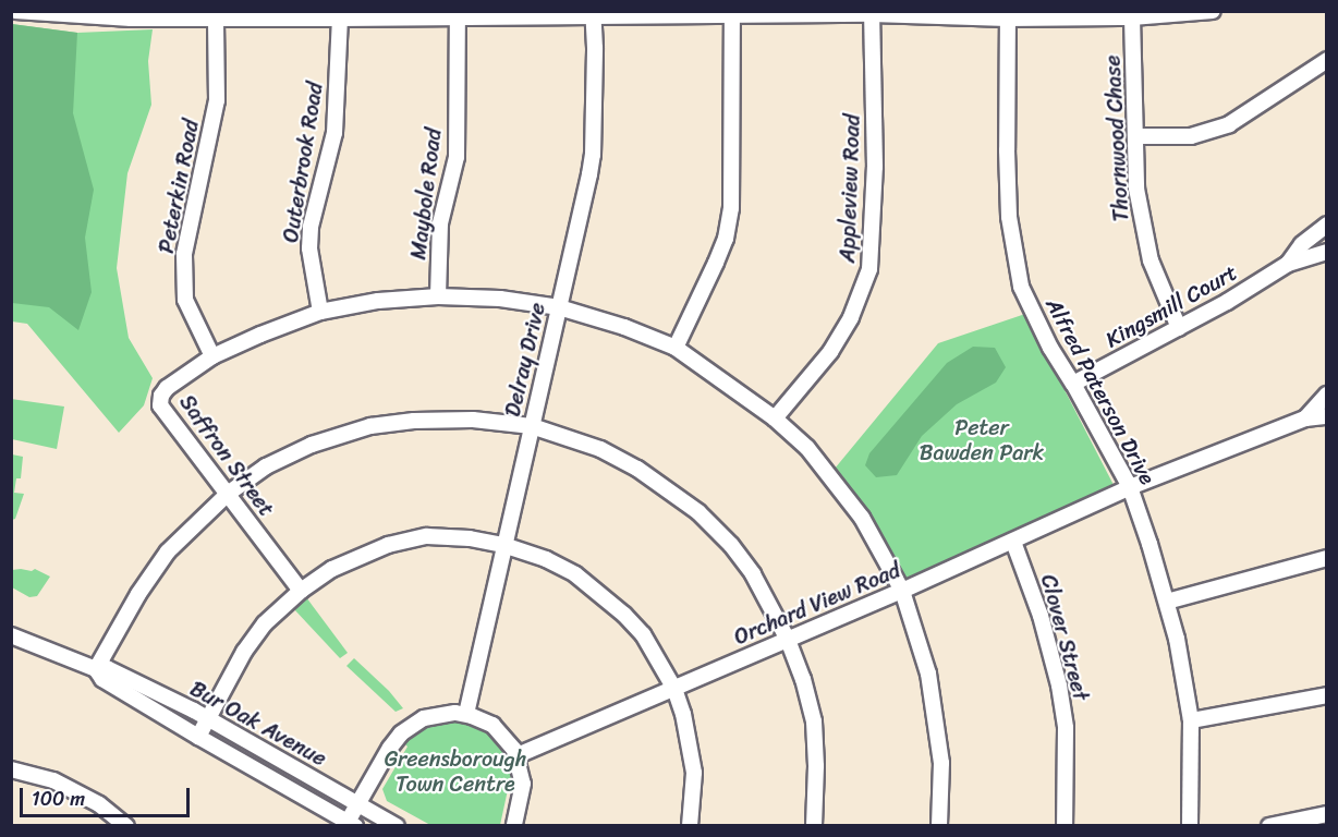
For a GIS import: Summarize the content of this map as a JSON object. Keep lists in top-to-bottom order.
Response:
{
  "streets": {
    "street": [
      "Thornwood Chase",
      "Outerbrook Road",
      "Peterkin Road",
      "Appleview Road",
      "Maybole Road",
      "Kingsmill Court",
      "Delray Drive",
      "Alfred Paterson Drive",
      "Saffron Street",
      "Orchard View Road",
      "Clover Street",
      "Bur Oak Avenue"
    ]
  },
  "crossings": [
    ["Thornwood Chase", "Kingsmill Court"],
    ["Outerbrook Road", "Saffron Street"],
    ["Peterkin Road", "Saffron Street"],
    ["Appleview Road", "Saffron Street"],
    ["Maybole Road", "Saffron Street"],
    ["Kingsmill Court", "Alfred Paterson Drive"],
    ["Delray Drive", "Saffron Street"],
    ["Alfred Paterson Drive", "Orchard View Road"],
    ["Saffron Street", "Orchard View Road"],
    ["Orchard View Road", "Clover Street"]
  ],
  "parks": ["Peter Bawden Park", "Greensborough Town Centre"],
  "scale_bar": "100 m"
}
